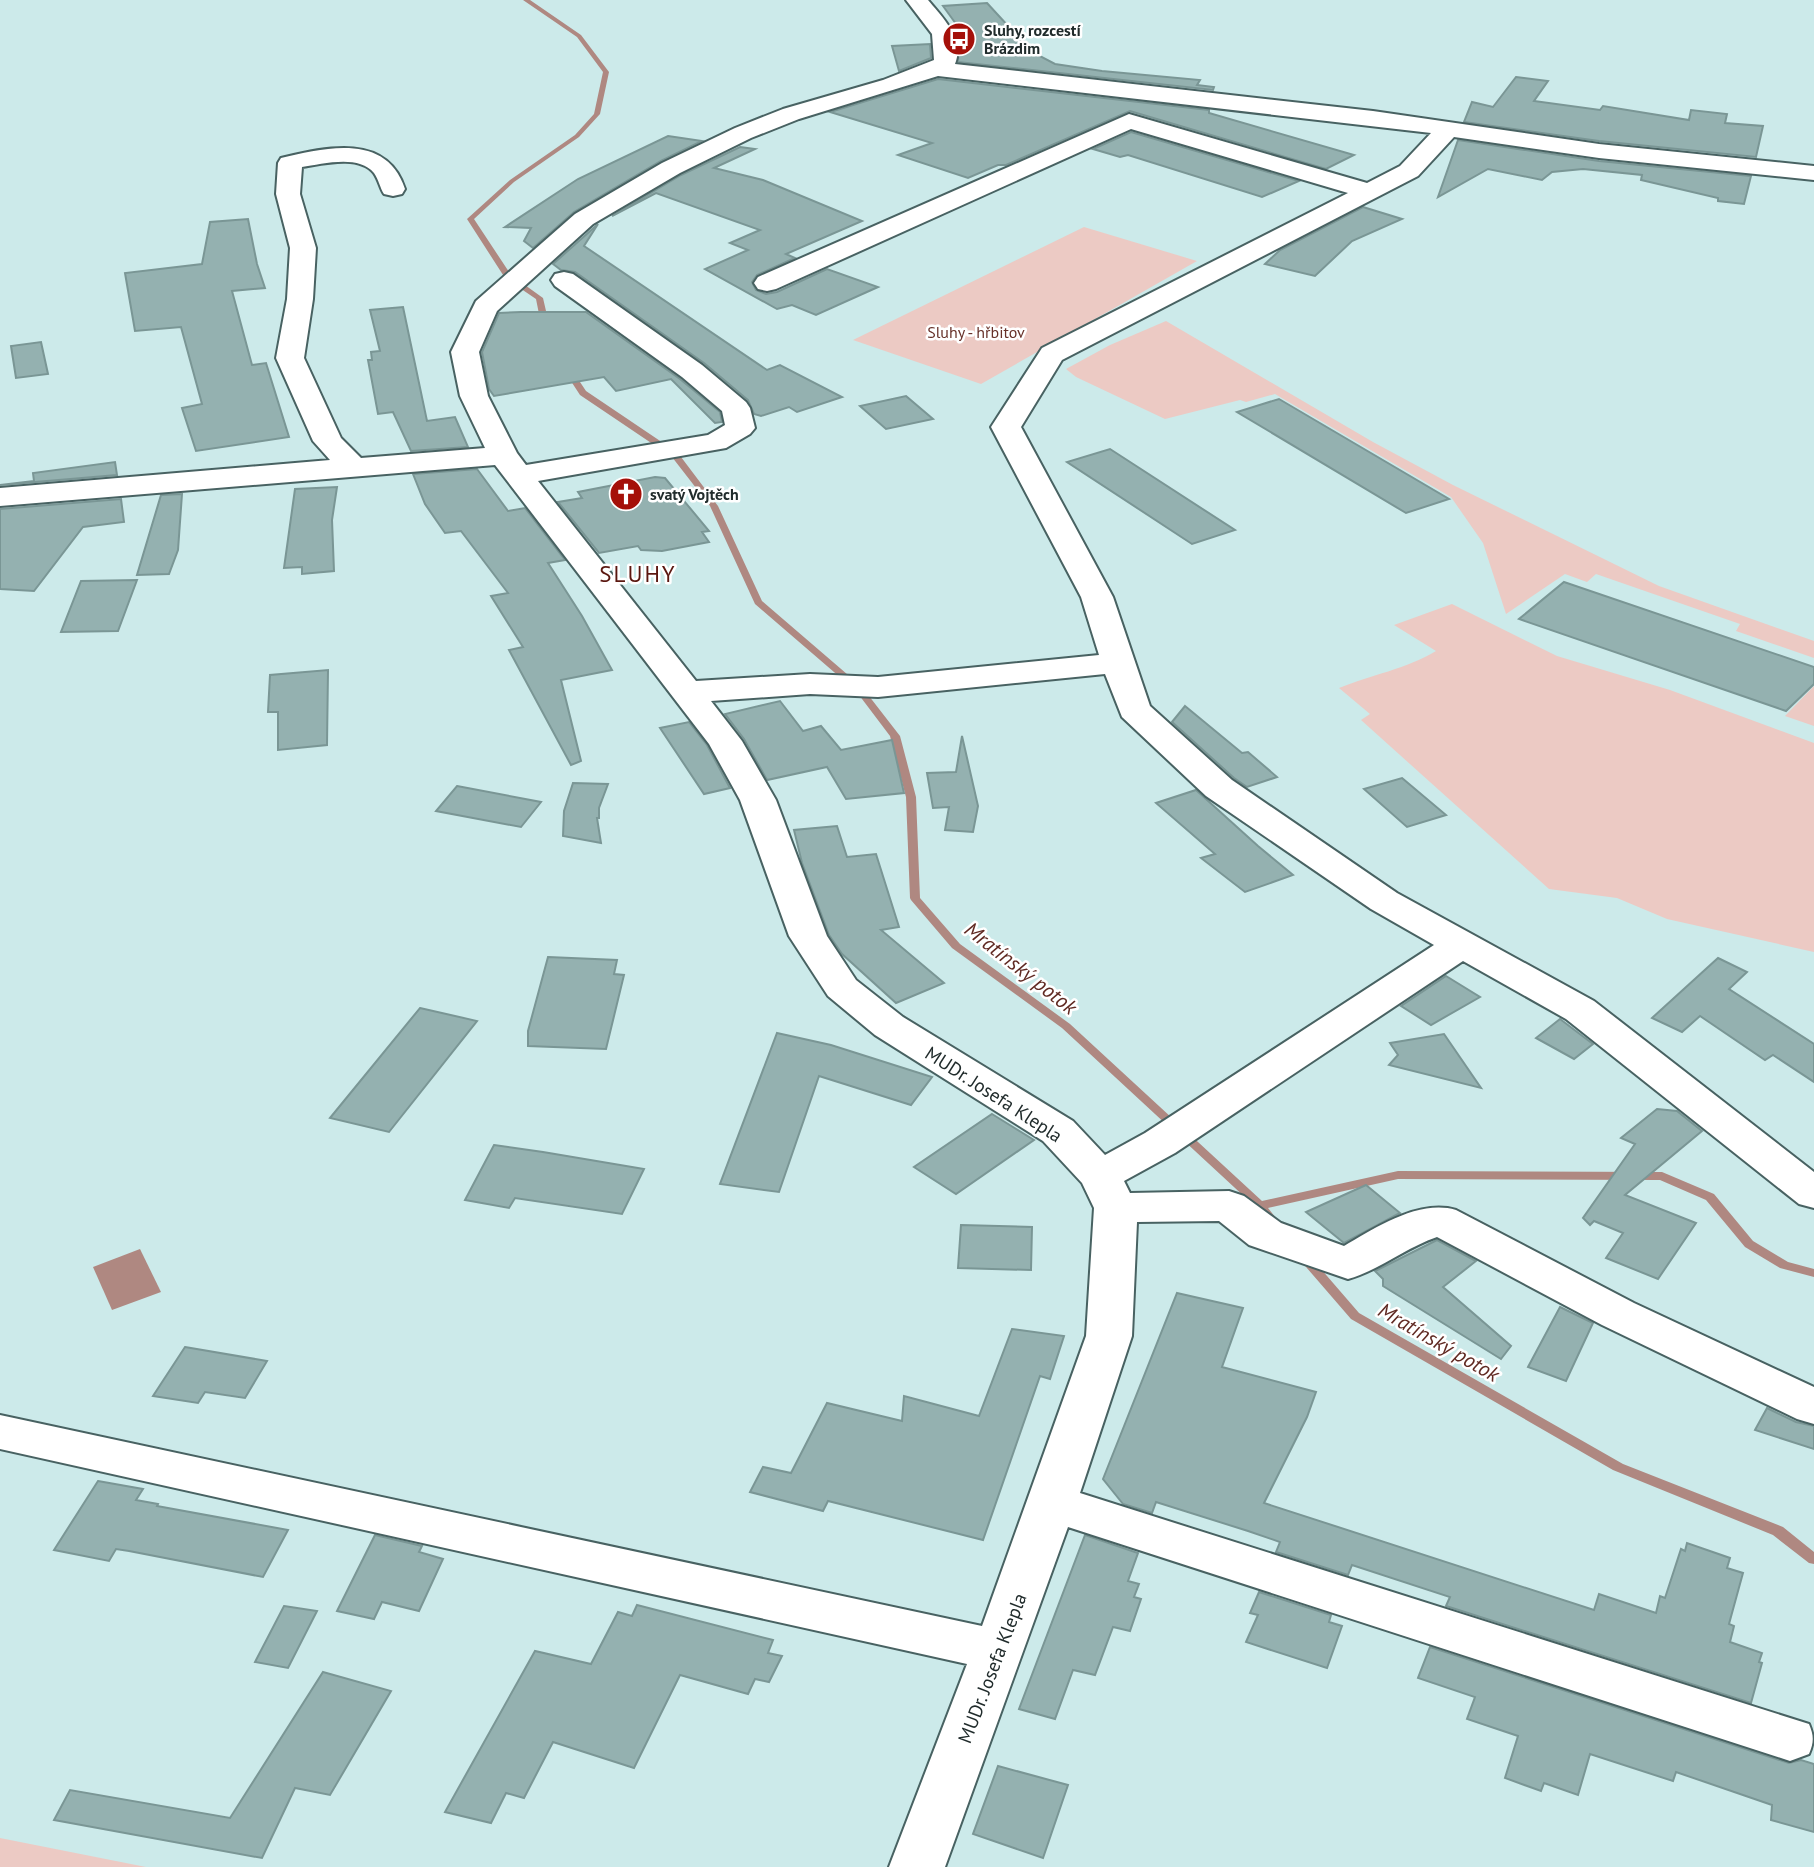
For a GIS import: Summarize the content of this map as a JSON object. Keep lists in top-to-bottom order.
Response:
{
  "streets": {
    "street": ["MUDr. Josefa Klepla"]
  },
  "districts": ["SLUHY"],
  "water": ["Mratínský potok"],
  "parks": ["Sluhy - hřbitov"],
  "places": {
    "bus stop": ["Sluhy, rozcestí Brázdim"],
    "church": ["svatý Vojtěch"]
  }
}
